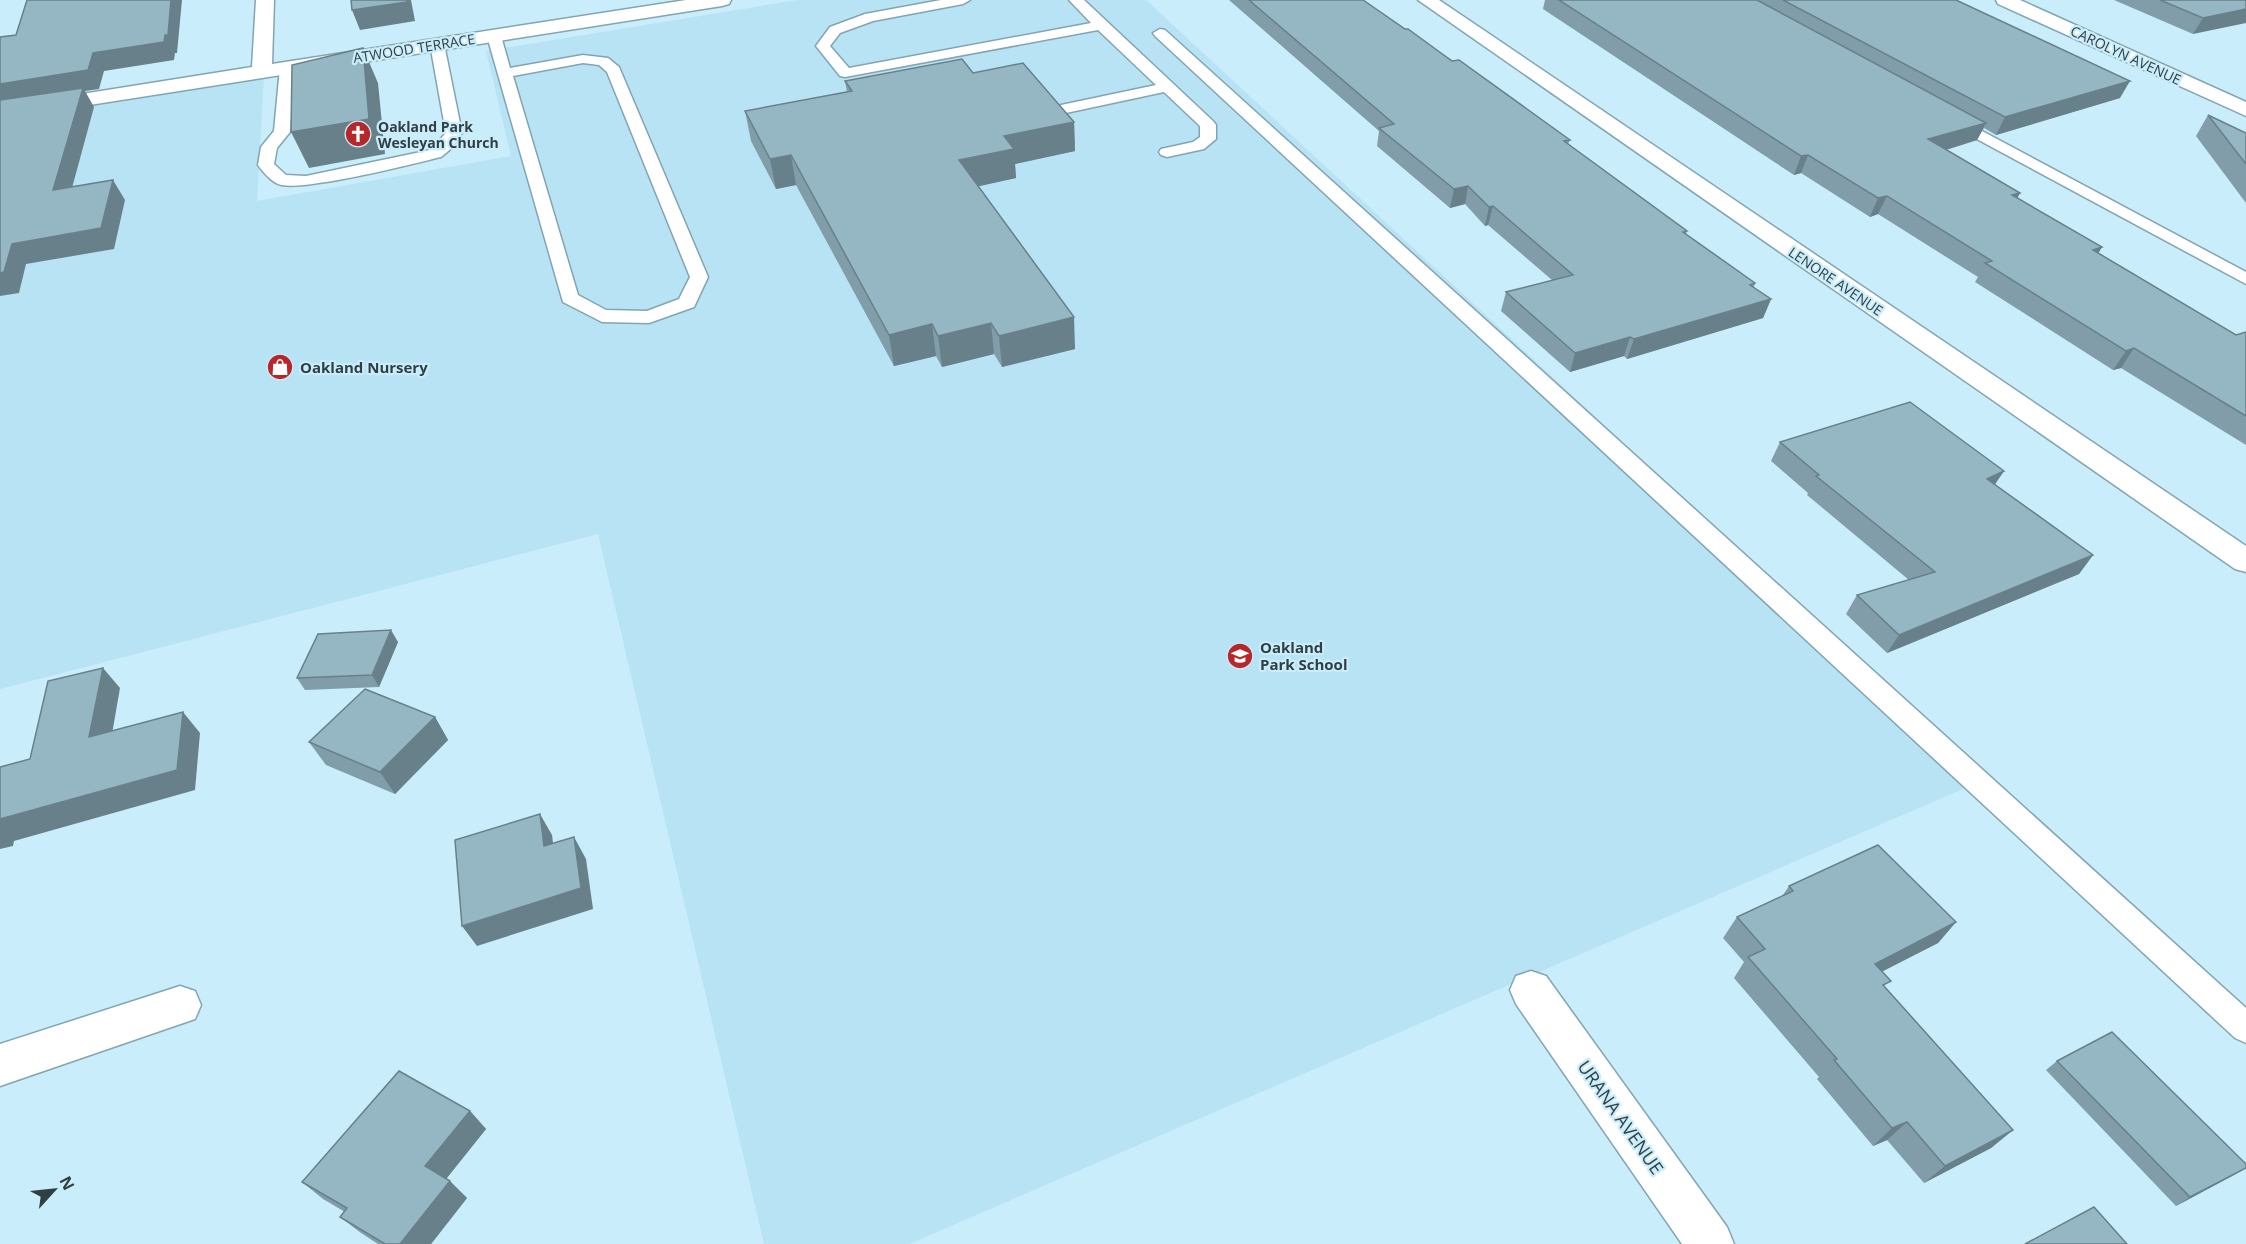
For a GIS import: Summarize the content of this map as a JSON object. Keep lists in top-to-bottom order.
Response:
{
  "streets": {
    "street": [
      "ATWOOD TERRACE",
      "CAROLYN AVENUE",
      "LENORE AVENUE",
      "URANA AVENUE"
    ]
  },
  "places": {
    "church": ["Oakland Park Wesleyan Church"],
    "shop": ["Oakland Nursery"],
    "school or university": ["Oakland Park School"]
  },
  "north": "top right"
}
